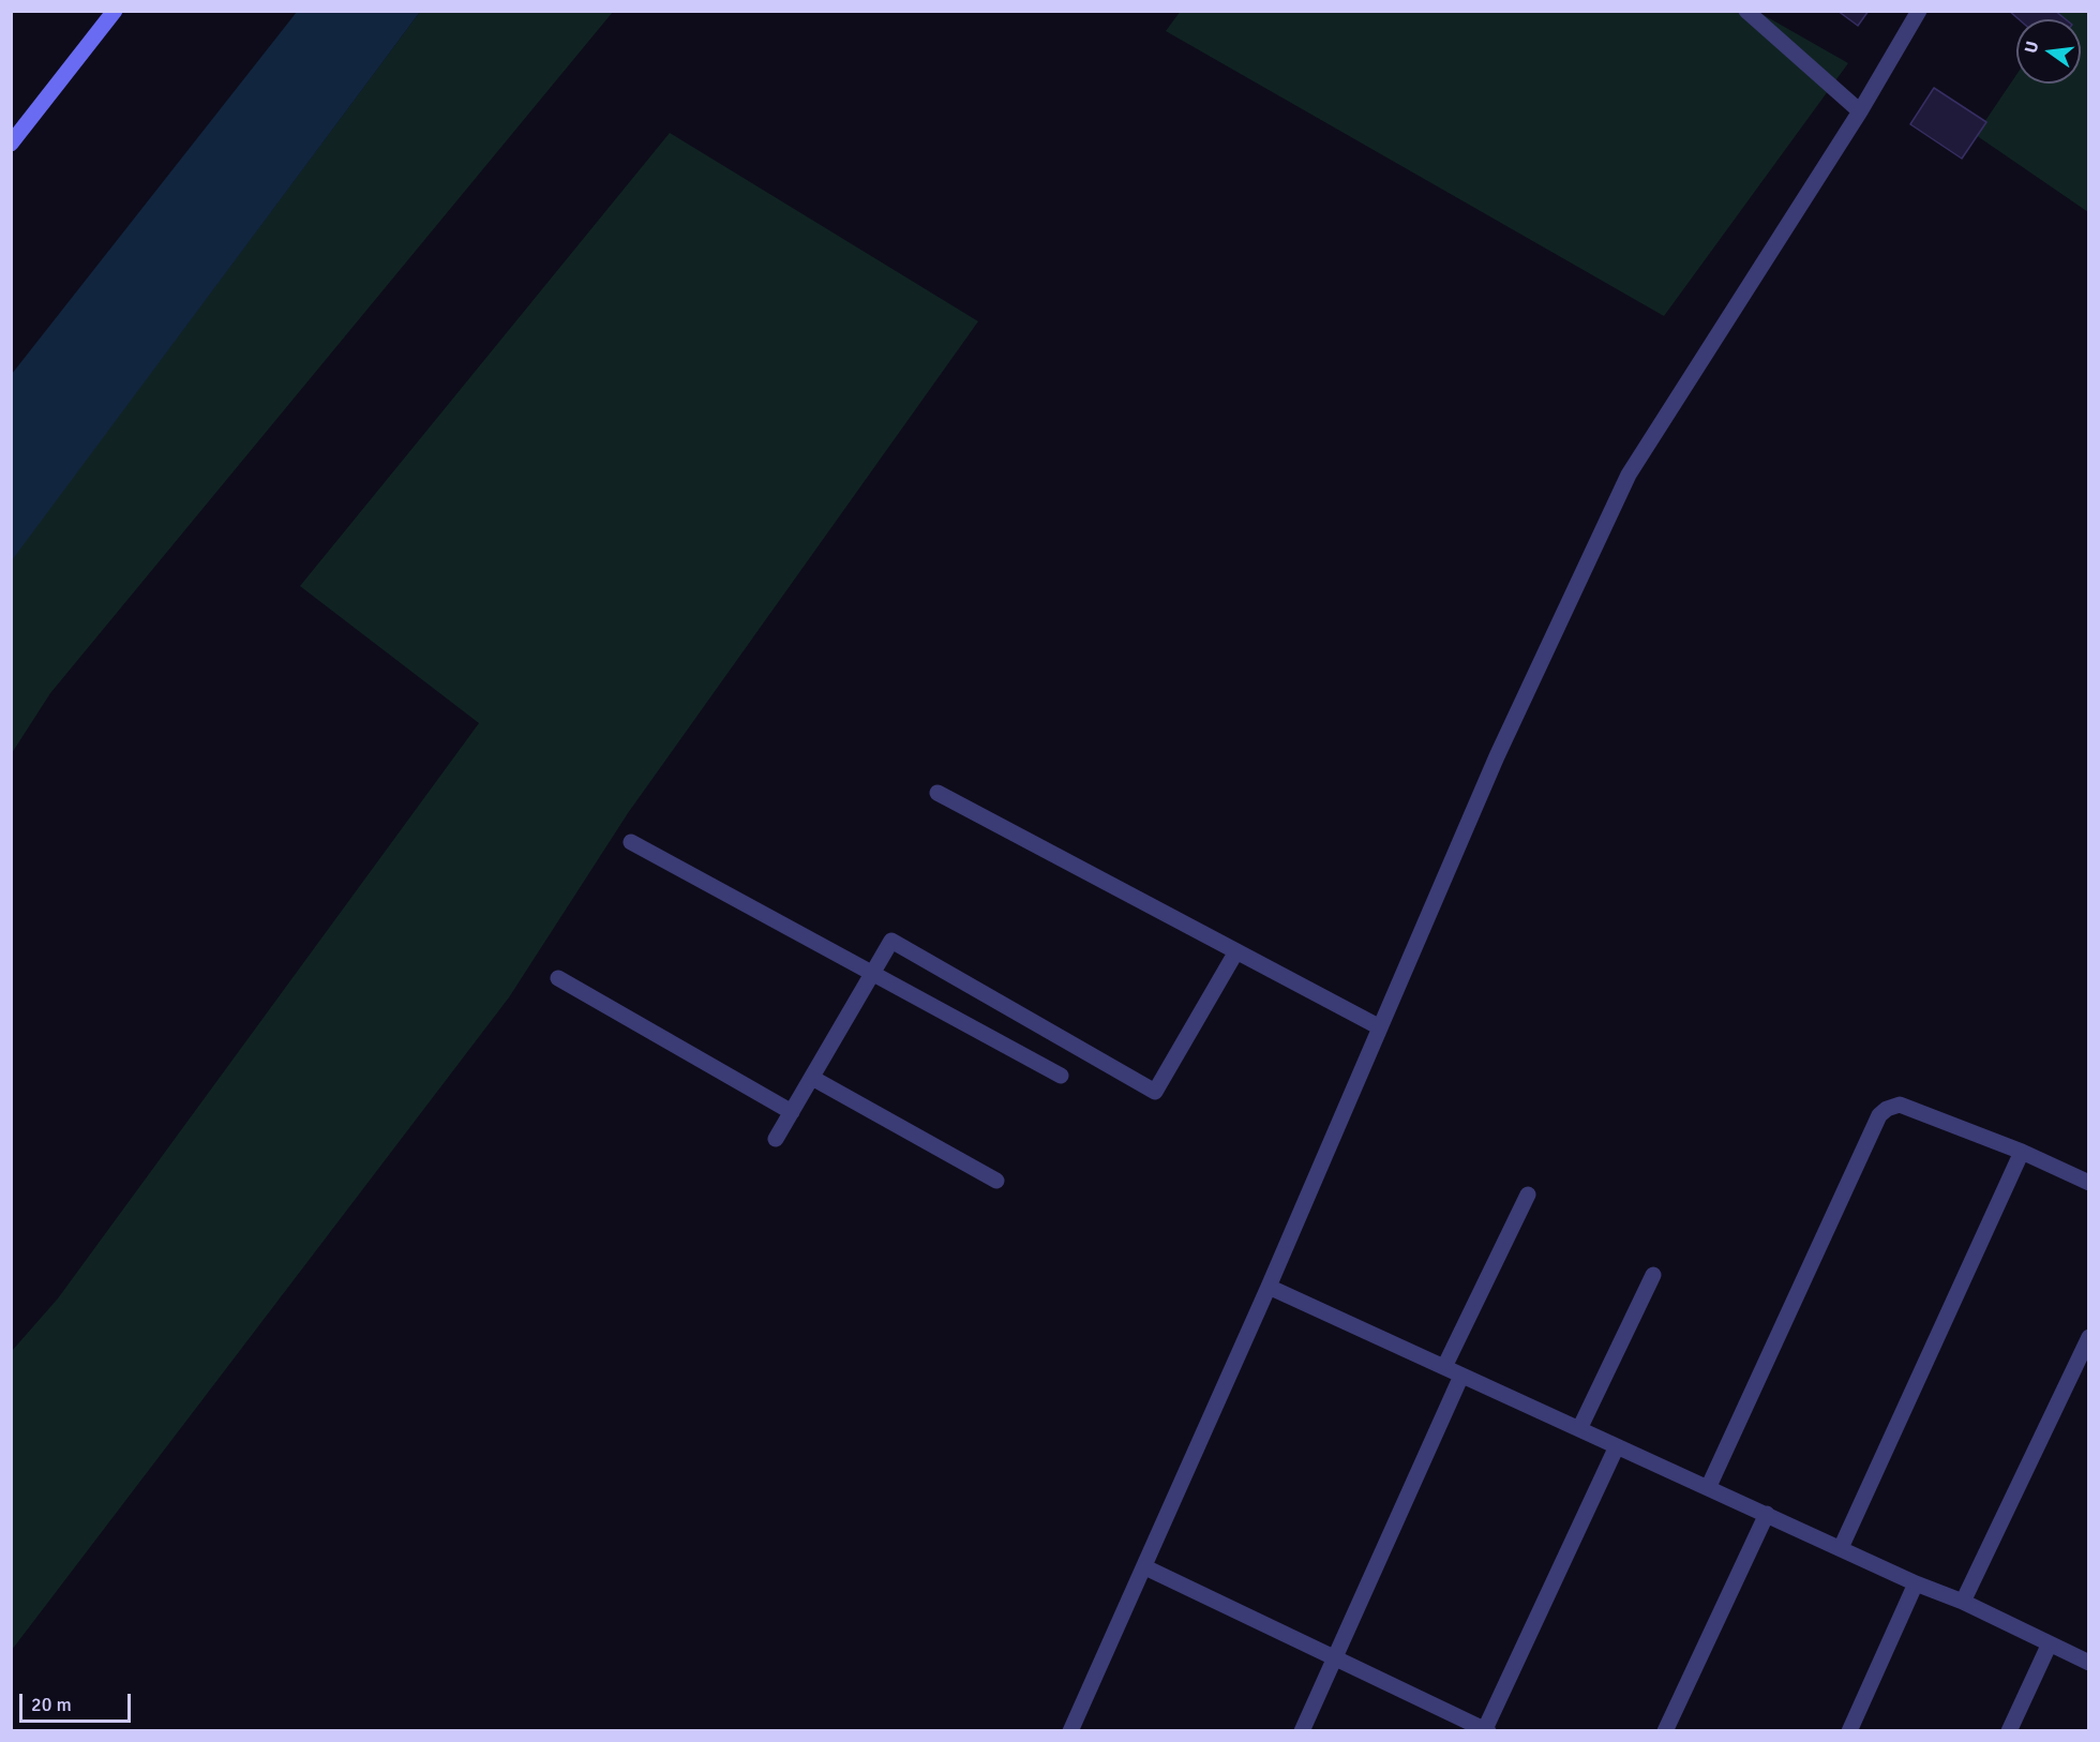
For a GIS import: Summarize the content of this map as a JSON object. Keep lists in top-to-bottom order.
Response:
{
  "scale_bar": "20 m",
  "north": "left"
}
